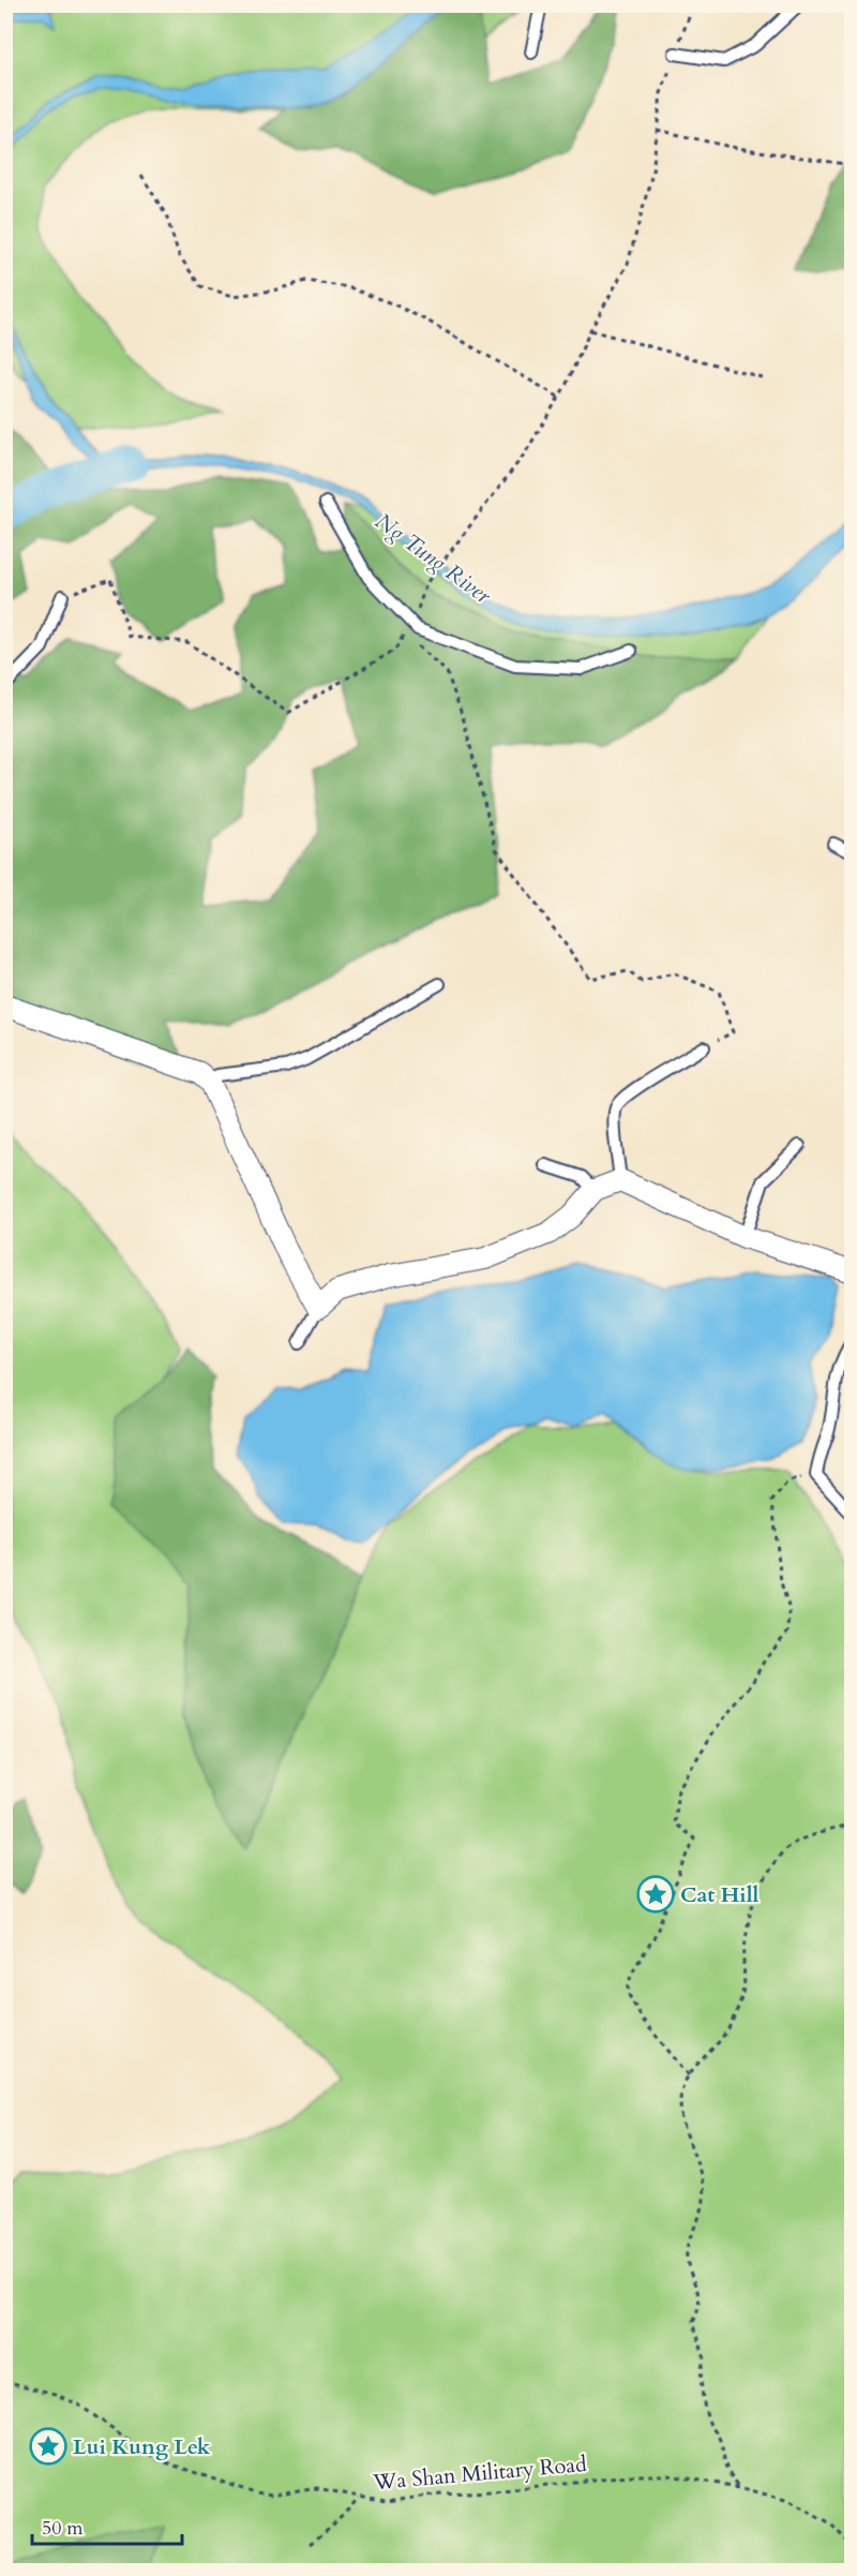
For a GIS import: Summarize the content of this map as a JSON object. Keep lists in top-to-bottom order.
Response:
{
  "streets": {
    "path": ["Wa Shan Military Road"]
  },
  "water": ["Ng Tung River"],
  "places": {
    "place": ["Cat Hill", "Lui Kung Lek"]
  },
  "scale_bar": "50 m"
}
